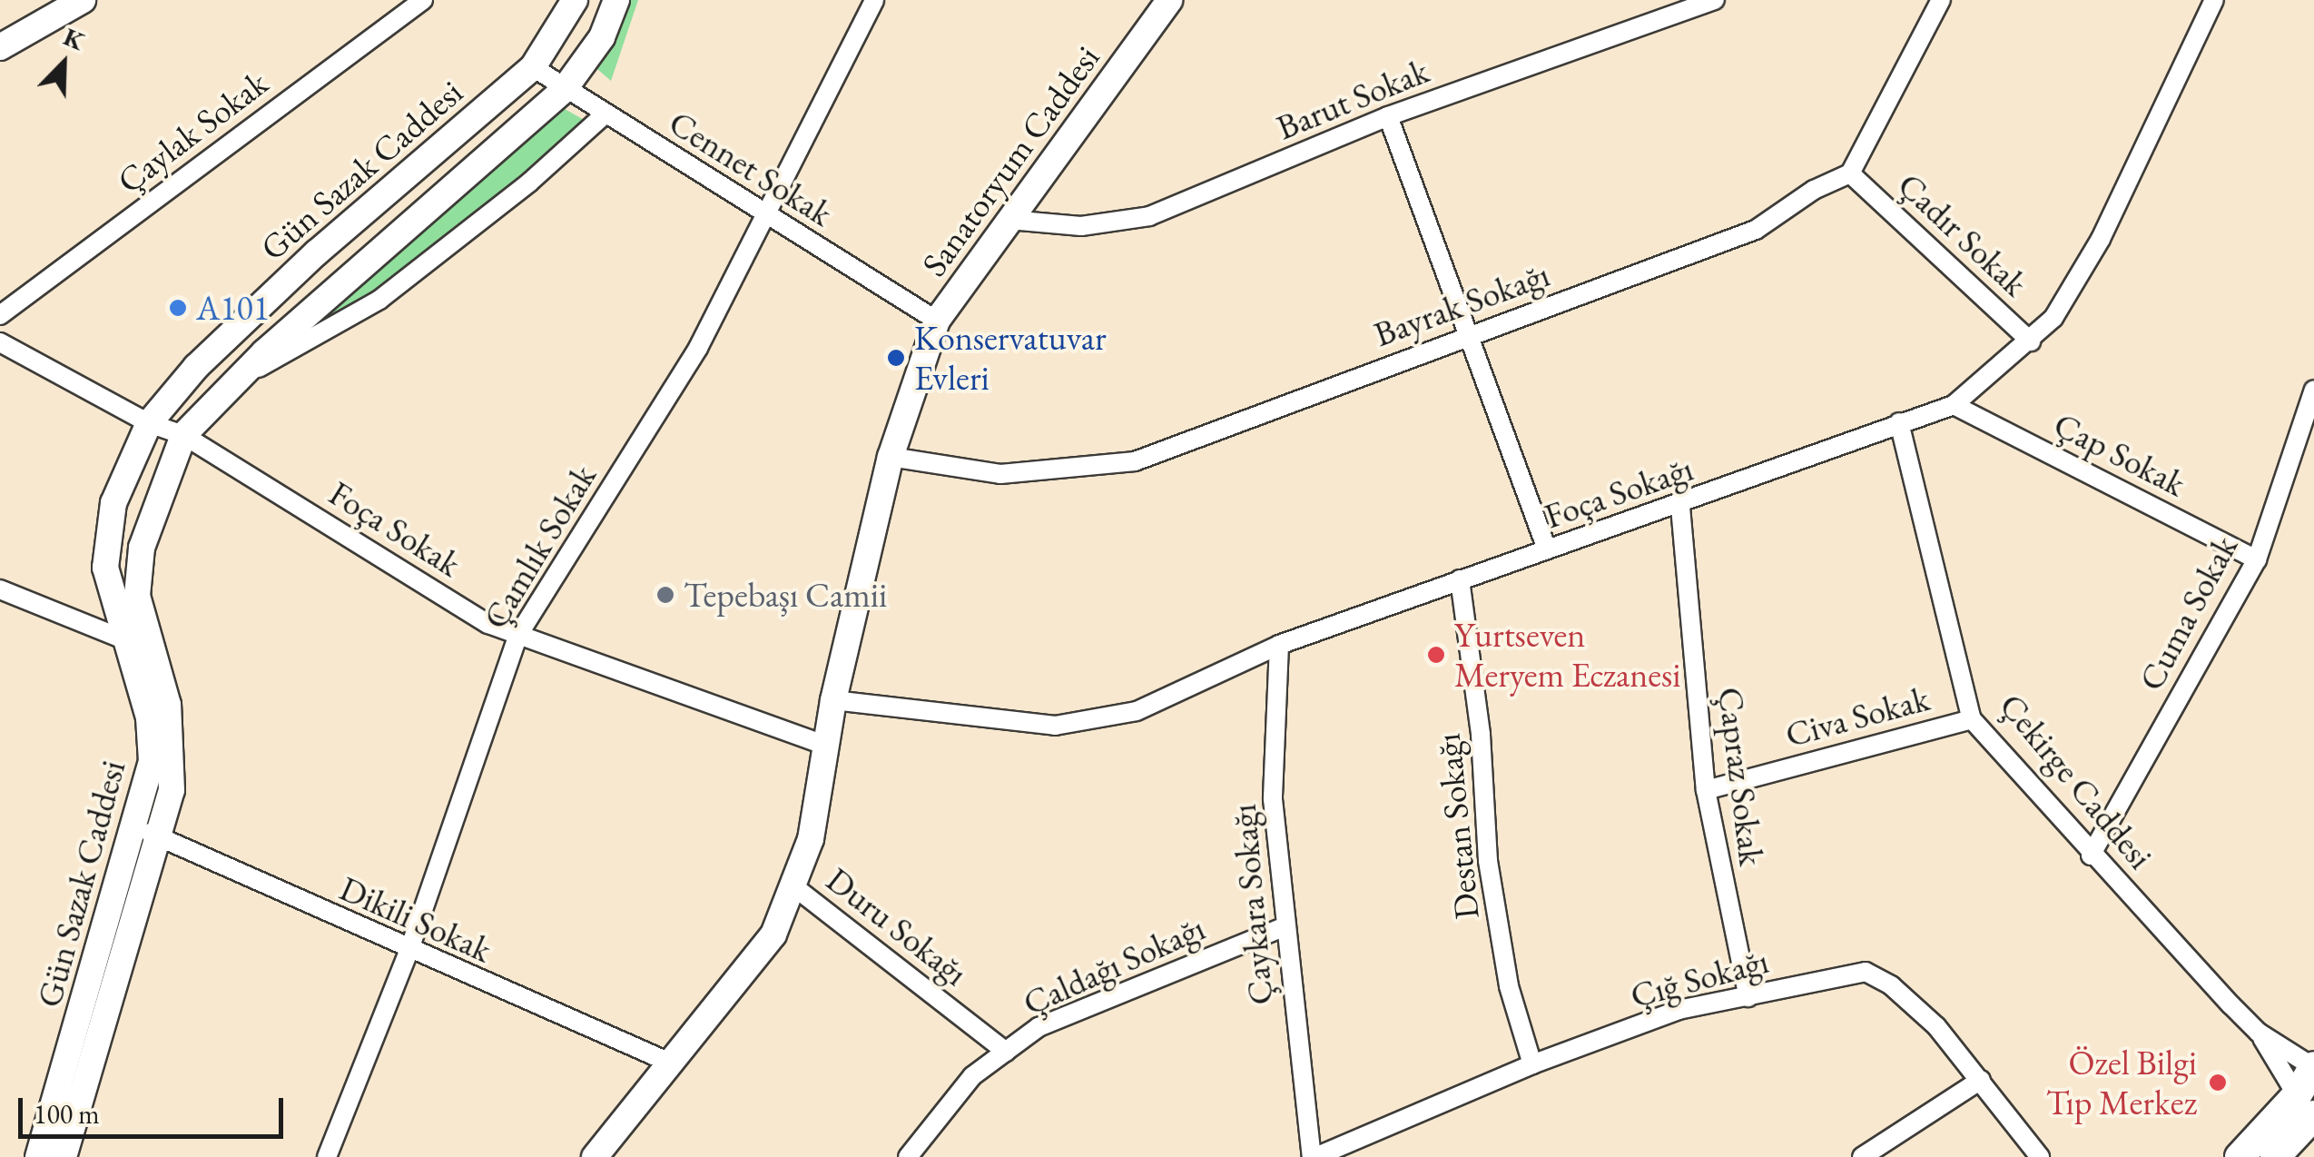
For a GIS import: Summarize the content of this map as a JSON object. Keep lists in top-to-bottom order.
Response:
{
  "streets": {
    "main road": ["Sanatoryum Caddesi", "Gün Sazak Caddesi"],
    "street": [
      "Barut Sokak",
      "Çaylak Sokak",
      "Cennet Sokak",
      "Çadır Sokak",
      "Bayrak Sokağı",
      "Çap Sokak",
      "Foça Sokağı",
      "Foça Sokak",
      "Çamlık Sokak",
      "Cuma Sokak",
      "Civa Sokak",
      "Çapraz Sokak",
      "Çekirge Caddesi",
      "Destan Sokağı",
      "Çaykara Sokağı",
      "Dikili Sokak",
      "Duru Sokağı",
      "Çaldağı Sokağı",
      "Çığ Sokağı"
    ]
  },
  "crossings": [
    ["Barut Sokak", "Sanatoryum Caddesi"],
    ["Sanatoryum Caddesi", "Cennet Sokak"],
    ["Sanatoryum Caddesi", "Bayrak Sokağı"],
    ["Sanatoryum Caddesi", "Foça Sokağı"],
    ["Sanatoryum Caddesi", "Foça Sokak"],
    ["Sanatoryum Caddesi", "Dikili Sokak"],
    ["Sanatoryum Caddesi", "Duru Sokağı"],
    ["Cennet Sokak", "Gün Sazak Caddesi"],
    ["Cennet Sokak", "Çamlık Sokak"],
    ["Gün Sazak Caddesi", "Foça Sokak"],
    ["Gün Sazak Caddesi", "Dikili Sokak"],
    ["Çadır Sokak", "Bayrak Sokağı"],
    ["Çadır Sokak", "Foça Sokağı"],
    ["Çap Sokak", "Foça Sokağı"],
    ["Çap Sokak", "Cuma Sokak"],
    ["Foça Sokağı", "Çapraz Sokak"],
    ["Foça Sokağı", "Çekirge Caddesi"],
    ["Foça Sokağı", "Destan Sokağı"],
    ["Foça Sokağı", "Çaykara Sokağı"],
    ["Foça Sokak", "Çamlık Sokak"],
    ["Çamlık Sokak", "Dikili Sokak"],
    ["Cuma Sokak", "Çekirge Caddesi"],
    ["Civa Sokak", "Çapraz Sokak"],
    ["Civa Sokak", "Çekirge Caddesi"],
    ["Çapraz Sokak", "Çığ Sokağı"],
    ["Destan Sokağı", "Çığ Sokağı"],
    ["Çaykara Sokağı", "Çaldağı Sokağı"],
    ["Çaykara Sokağı", "Çığ Sokağı"],
    ["Duru Sokağı", "Çaldağı Sokağı"]
  ],
  "places": [
    "A101",
    "Konservatuvar Evleri",
    "Tepebaşı Camii",
    "Yurtseven Meryem Eczanesi",
    "Özel Bilgi Tıp Merkez"
  ],
  "scale_bar": "100 m",
  "north": "top right"
}
